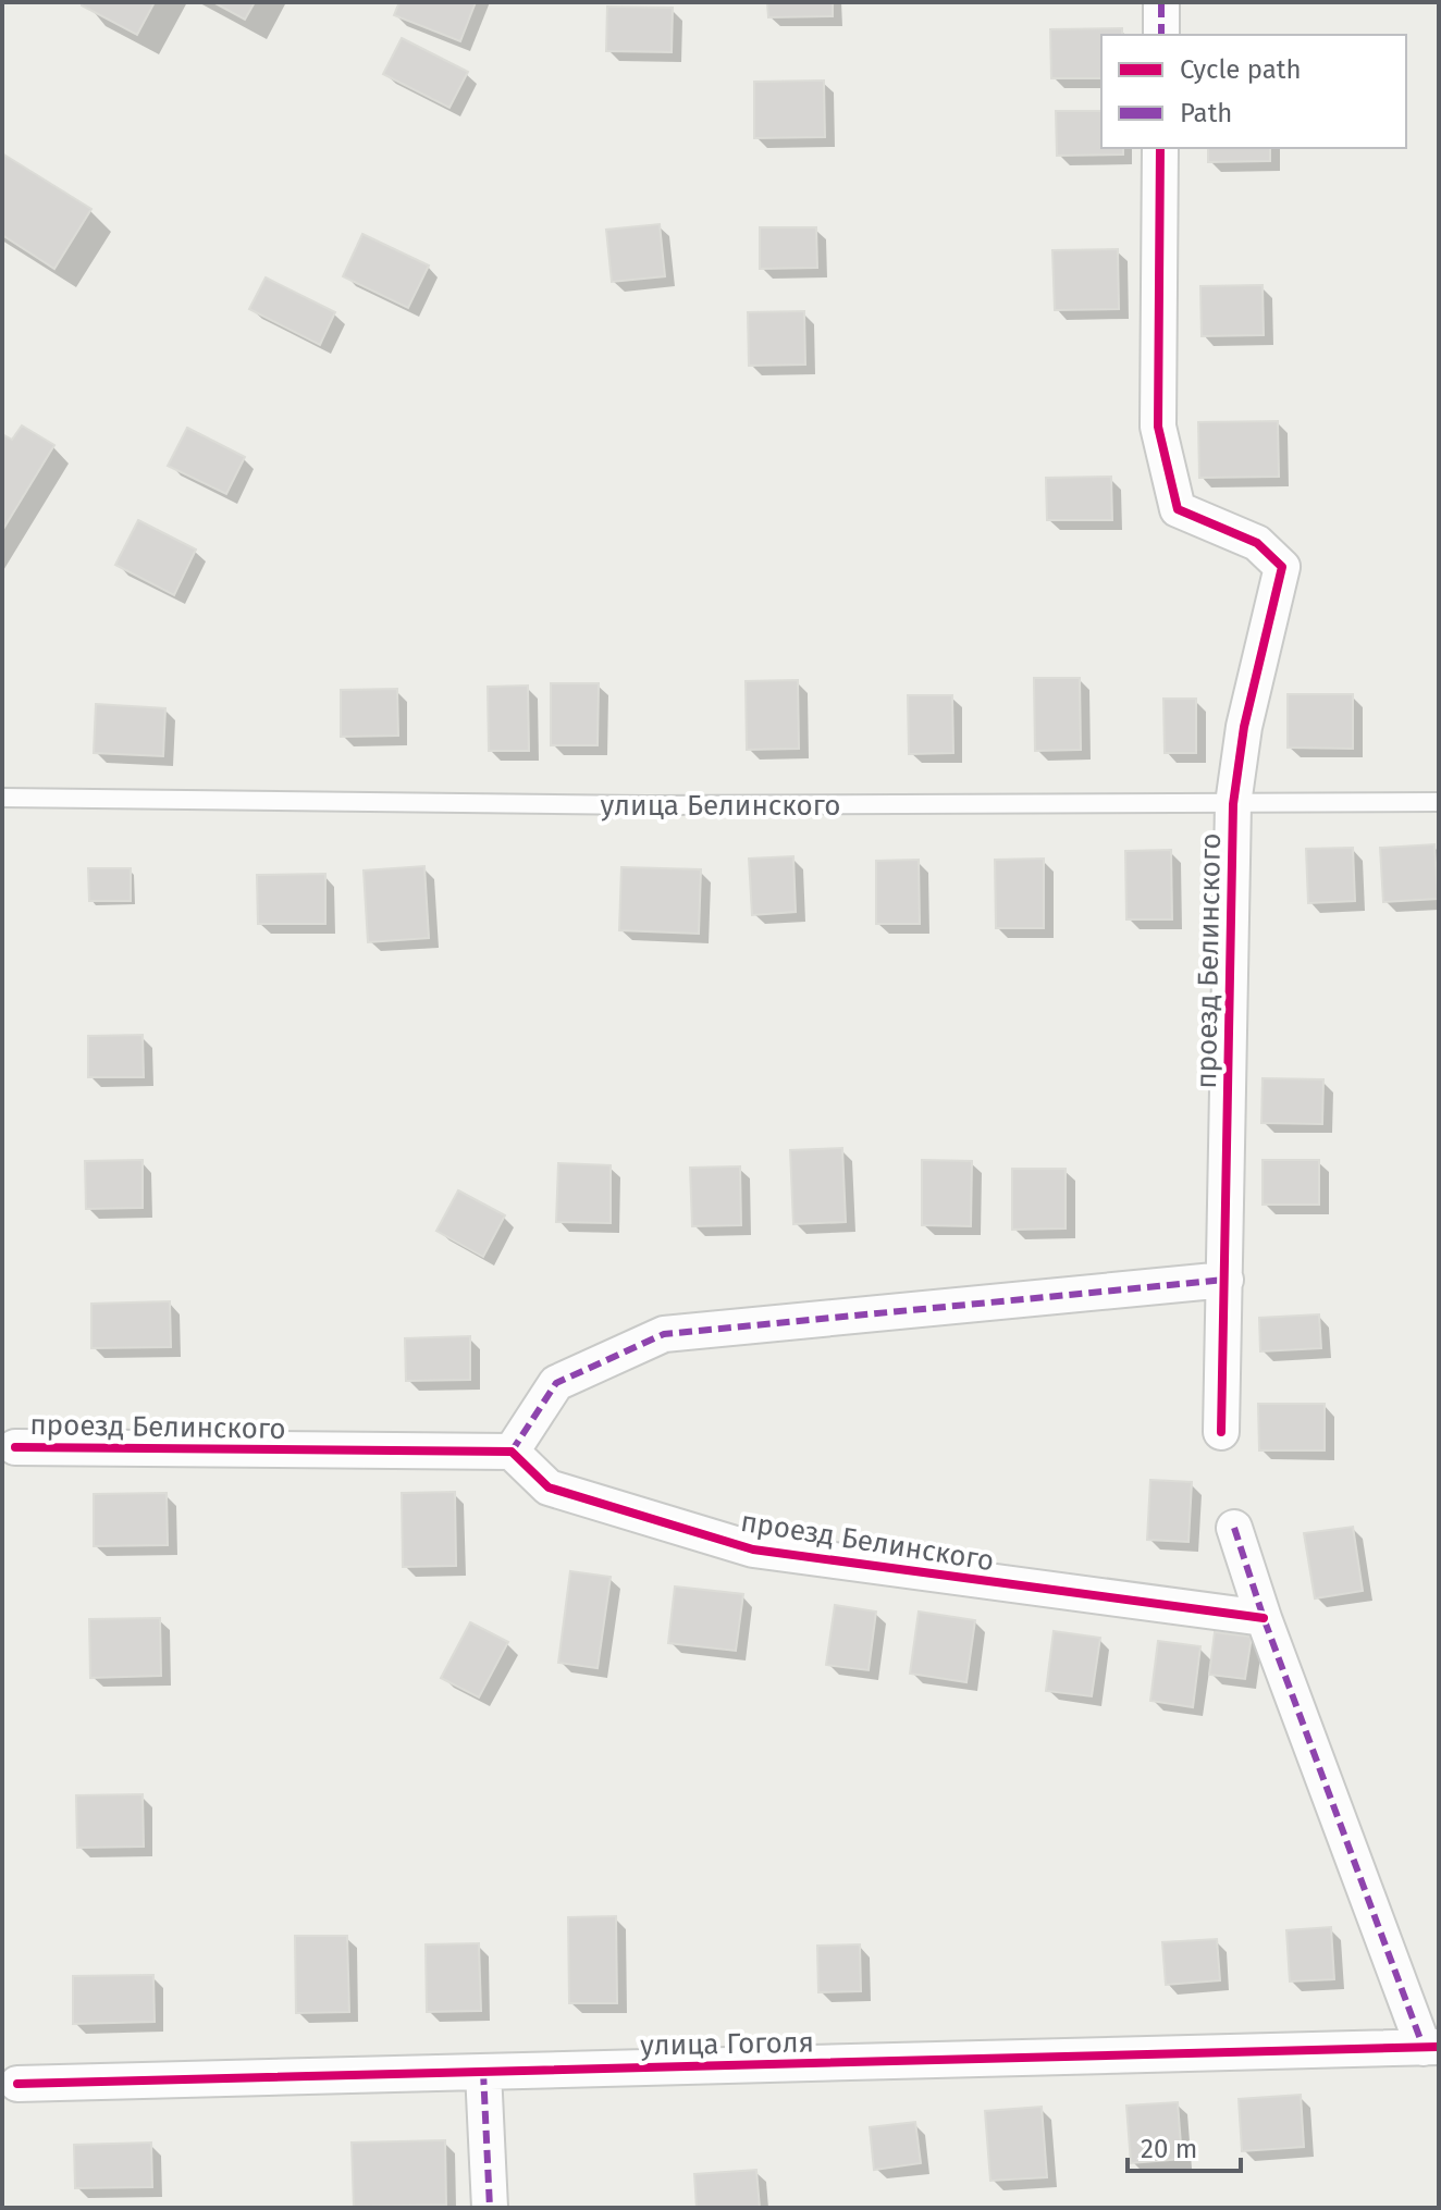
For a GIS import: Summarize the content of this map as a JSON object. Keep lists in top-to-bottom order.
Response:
{
  "streets": {
    "street": ["проезд Белинского", "улица Гоголя"],
    "lane": ["улица Белинского"]
  },
  "crossings": [
    ["улица Белинского", "проезд Белинского"]
  ],
  "legend": ["Cycle path", "Path"],
  "scale_bar": "20 m"
}
